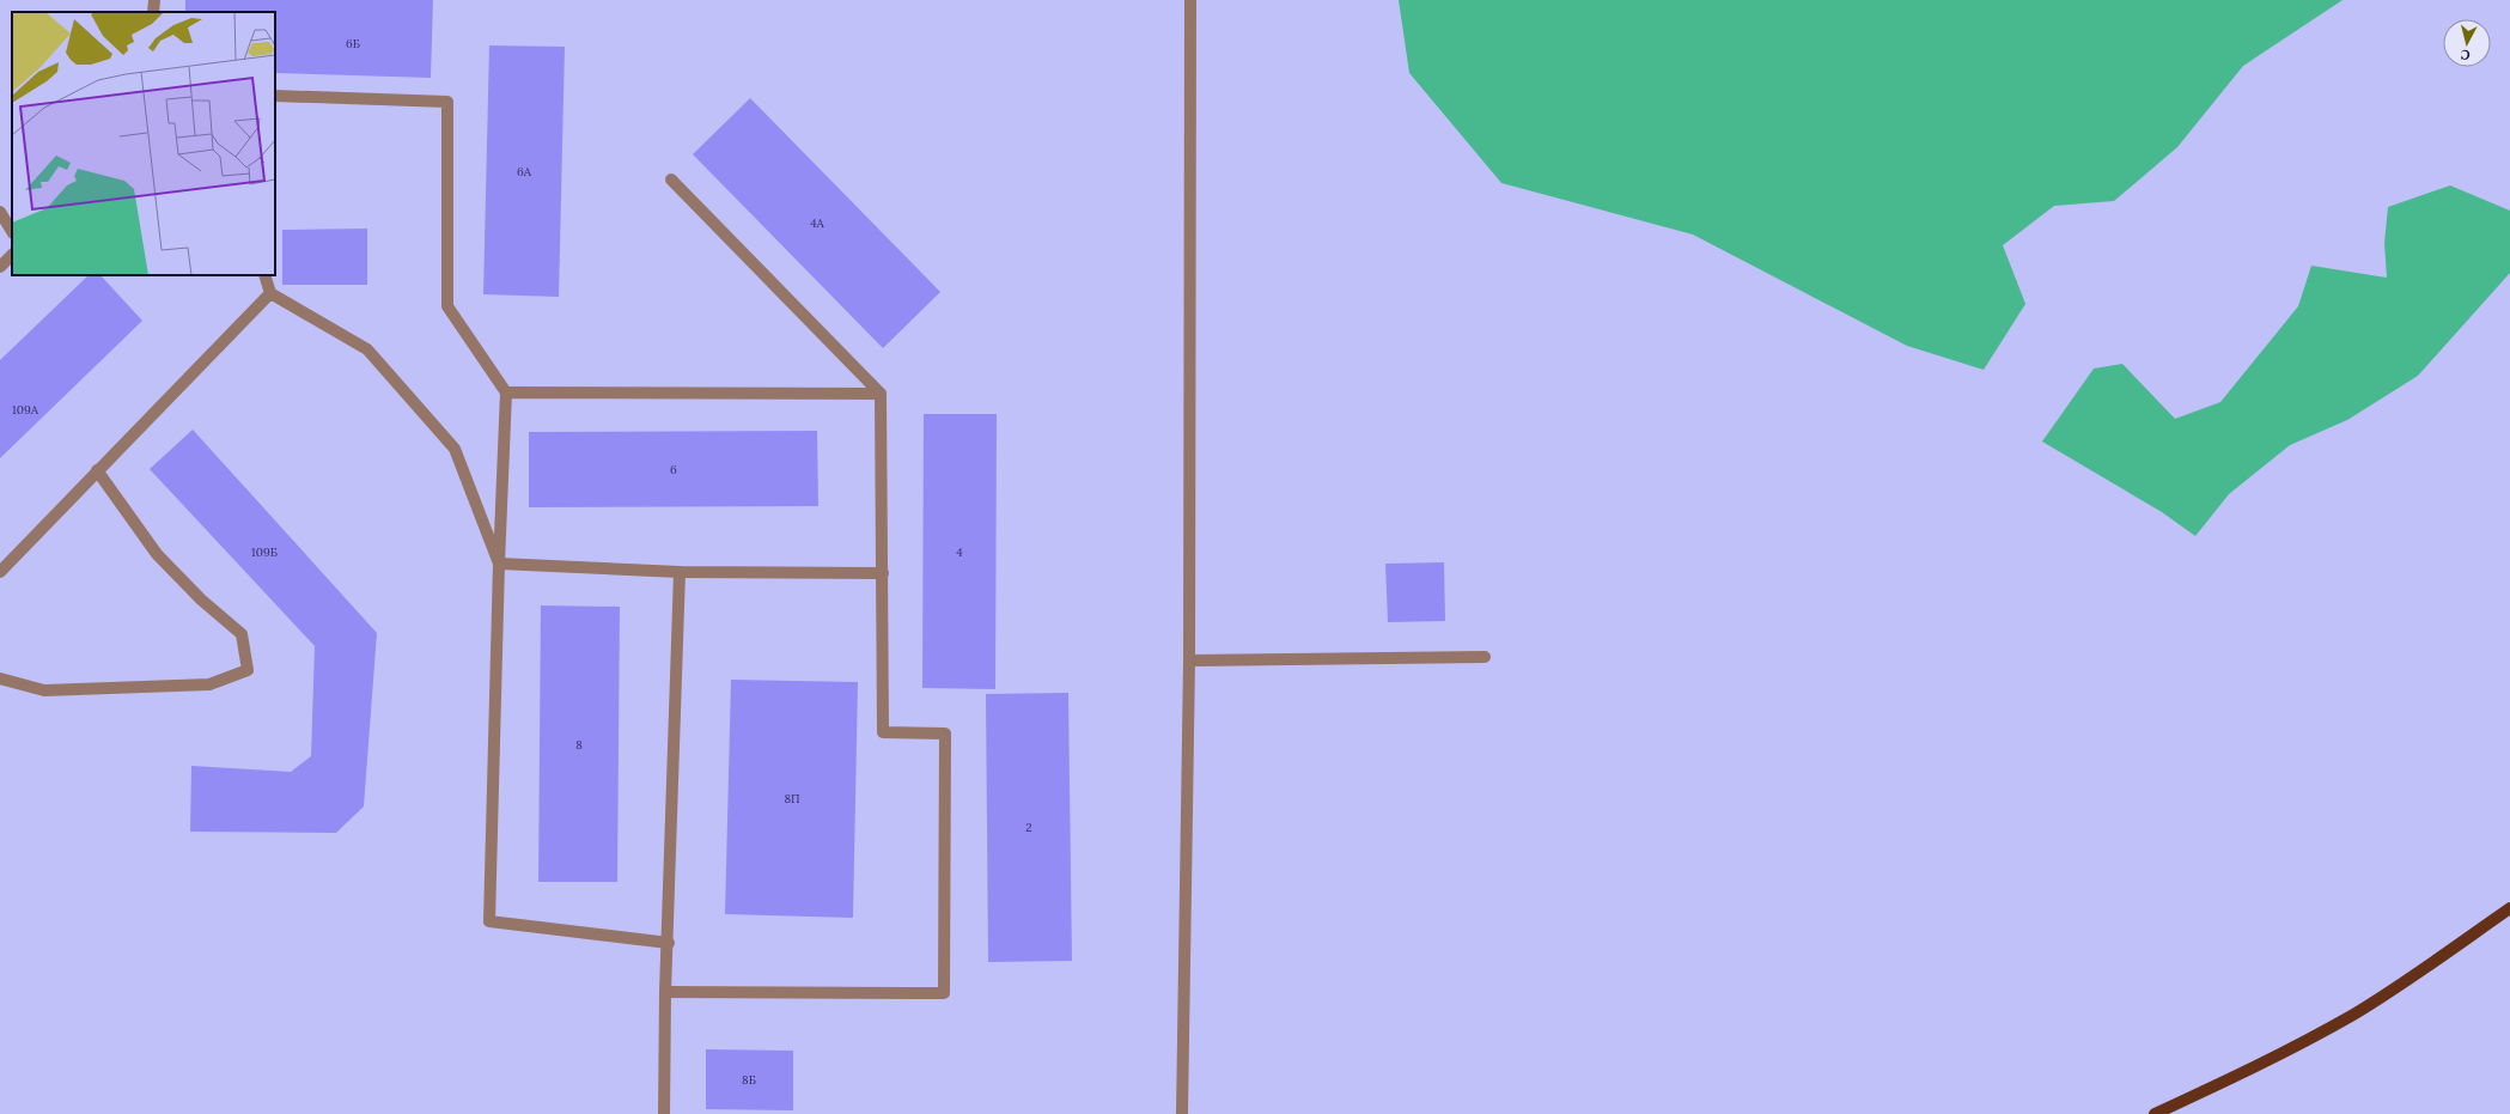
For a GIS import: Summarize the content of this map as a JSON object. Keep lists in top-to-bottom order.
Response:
{
  "house_numbers": [
    "6Б",
    "6А",
    "4А",
    "109А",
    "6",
    "109Б",
    "4",
    "8",
    "8П",
    "2",
    "8Б"
  ],
  "north": "bottom"
}
